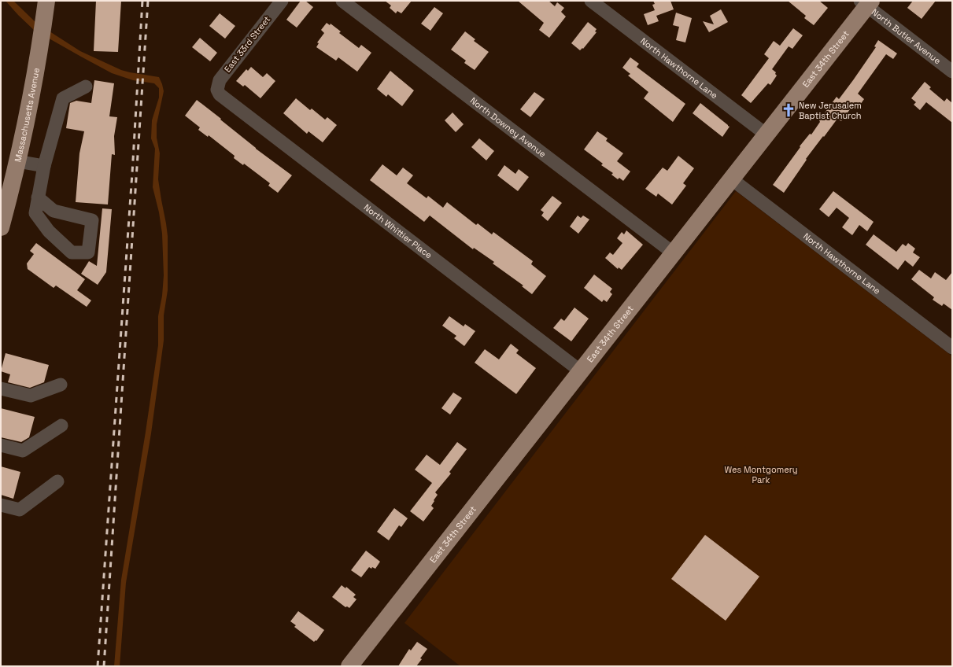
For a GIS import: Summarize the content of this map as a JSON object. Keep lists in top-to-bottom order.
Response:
{
  "streets": {
    "main road": ["East 34th Street", "Massachusetts Avenue"],
    "street": [
      "North Butler Avenue",
      "East 33rd Street",
      "North Hawthorne Lane",
      "North Downey Avenue",
      "North Whittier Place"
    ]
  },
  "crossings": [
    ["North Butler Avenue", "East 34th Street"],
    ["East 33rd Street", "North Whittier Place"],
    ["East 34th Street", "North Hawthorne Lane"],
    ["East 34th Street", "North Downey Avenue"],
    ["East 34th Street", "North Whittier Place"]
  ],
  "parks": ["Wes Montgomery Park"],
  "places": {
    "church": ["New Jerusalem Baptist Church"]
  }
}
